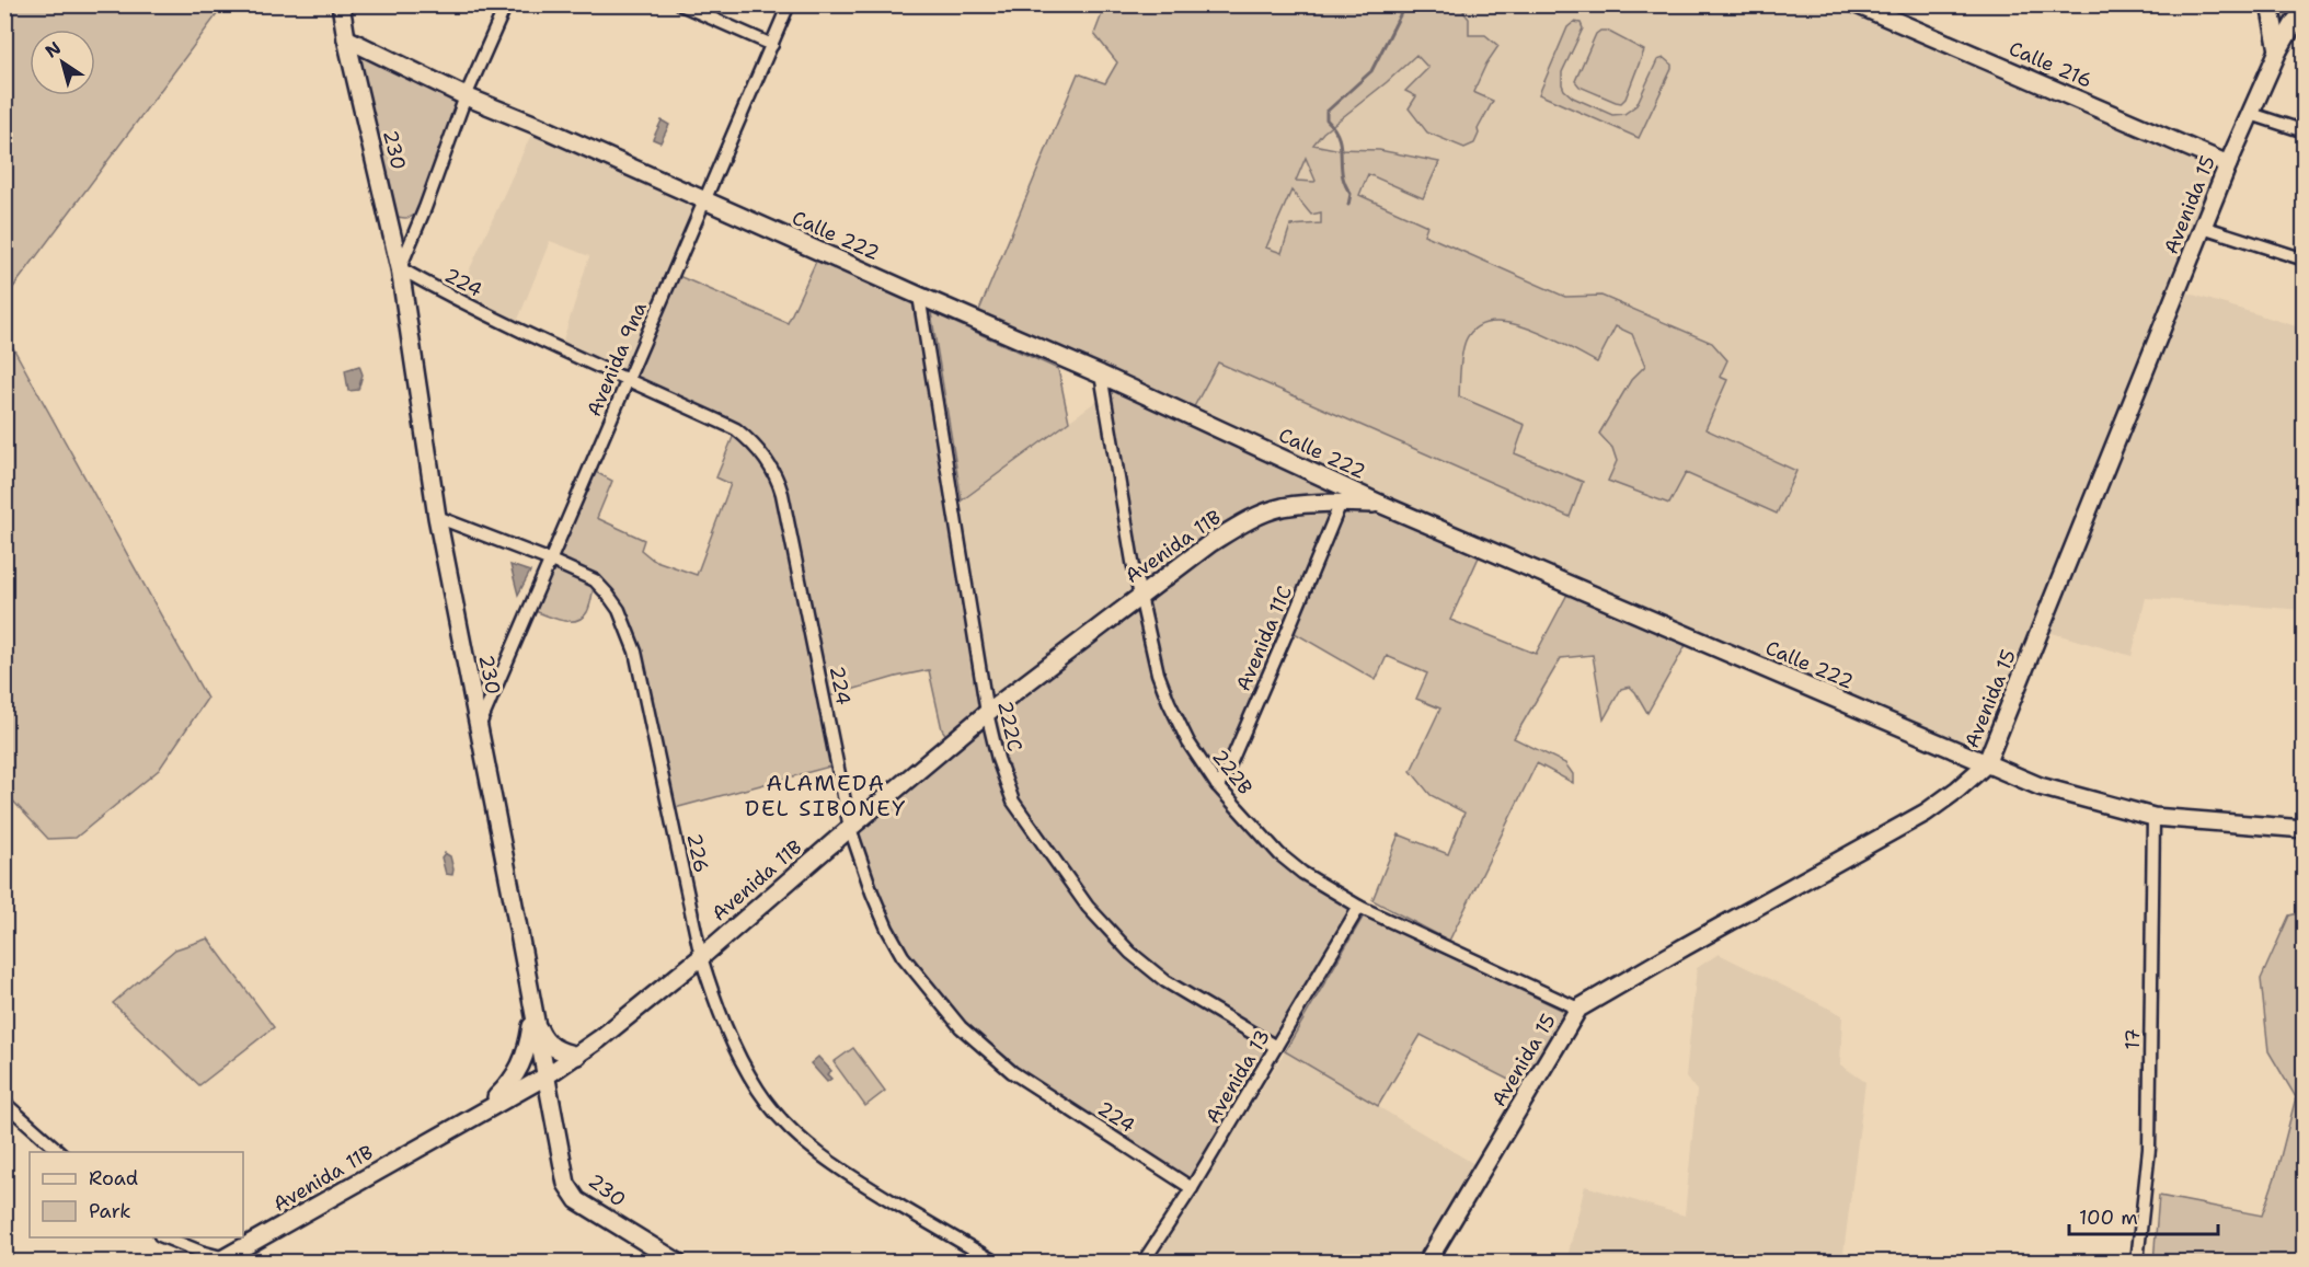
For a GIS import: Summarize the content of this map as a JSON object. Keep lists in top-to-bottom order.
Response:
{
  "streets": {
    "street": [
      "Calle 216",
      "230",
      "Avenida 15",
      "Calle 222",
      "224",
      "Avenida 9na",
      "Avenida 11B",
      "Avenida 11C",
      "222C",
      "222B",
      "226",
      "17",
      "Avenida 13"
    ]
  },
  "crossings": [
    ["Calle 216", "Avenida 15"],
    ["230", "Calle 222"],
    ["230", "224"],
    ["230", "Avenida 9na"],
    ["230", "Avenida 11B"],
    ["230", "226"],
    ["Avenida 15", "Calle 222"],
    ["Avenida 15", "222B"],
    ["Calle 222", "Avenida 9na"],
    ["Calle 222", "Avenida 11B"],
    ["Calle 222", "222C"],
    ["Calle 222", "222B"],
    ["Calle 222", "17"],
    ["224", "Avenida 9na"],
    ["224", "Avenida 11B"],
    ["224", "Avenida 13"],
    ["Avenida 9na", "226"],
    ["Avenida 11B", "Avenida 11C"],
    ["Avenida 11B", "222C"],
    ["Avenida 11B", "222B"],
    ["Avenida 11B", "226"],
    ["Avenida 11C", "222B"],
    ["222C", "Avenida 13"],
    ["222B", "Avenida 13"]
  ],
  "districts": ["ALAMEDA DEL SIBONEY"],
  "legend": ["Road", "Park"],
  "scale_bar": "100 m",
  "north": "top left"
}
